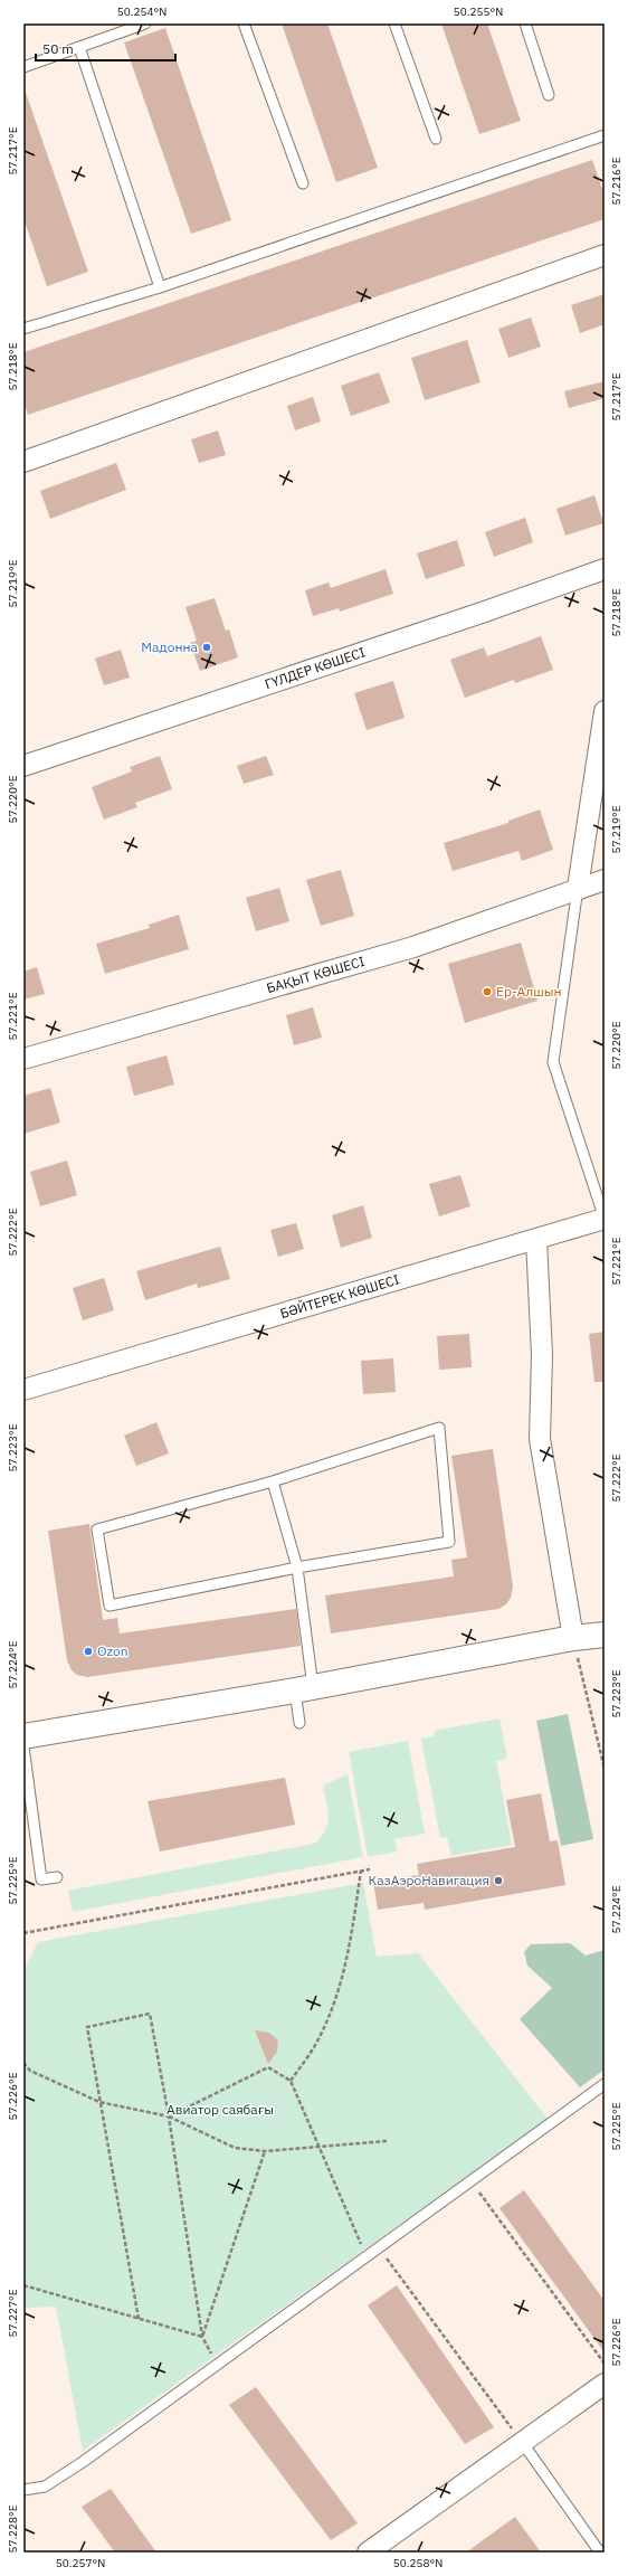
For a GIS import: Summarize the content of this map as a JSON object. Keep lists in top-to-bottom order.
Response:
{
  "streets": {
    "street": ["ГҮЛДЕР КӨШЕСІ", "БАҚЫТ КӨШЕСІ", "БӘЙТЕРЕК КӨШЕСІ"]
  },
  "parks": ["Авиатор саябағы"],
  "places": [
    "Мадонна",
    "Ер-Алшын",
    "Ozon",
    "КазАэроНавигация"
  ],
  "scale_bar": "50 m",
  "coordinates": [
    "50.254°N",
    "50.255°N",
    "57.217°E",
    "57.216°E",
    "57.218°E",
    "57.219°E",
    "57.220°E",
    "57.221°E",
    "57.222°E",
    "57.223°E",
    "57.224°E",
    "57.225°E",
    "57.226°E",
    "57.227°E",
    "57.228°E",
    "50.257°N",
    "50.258°N"
  ]
}
